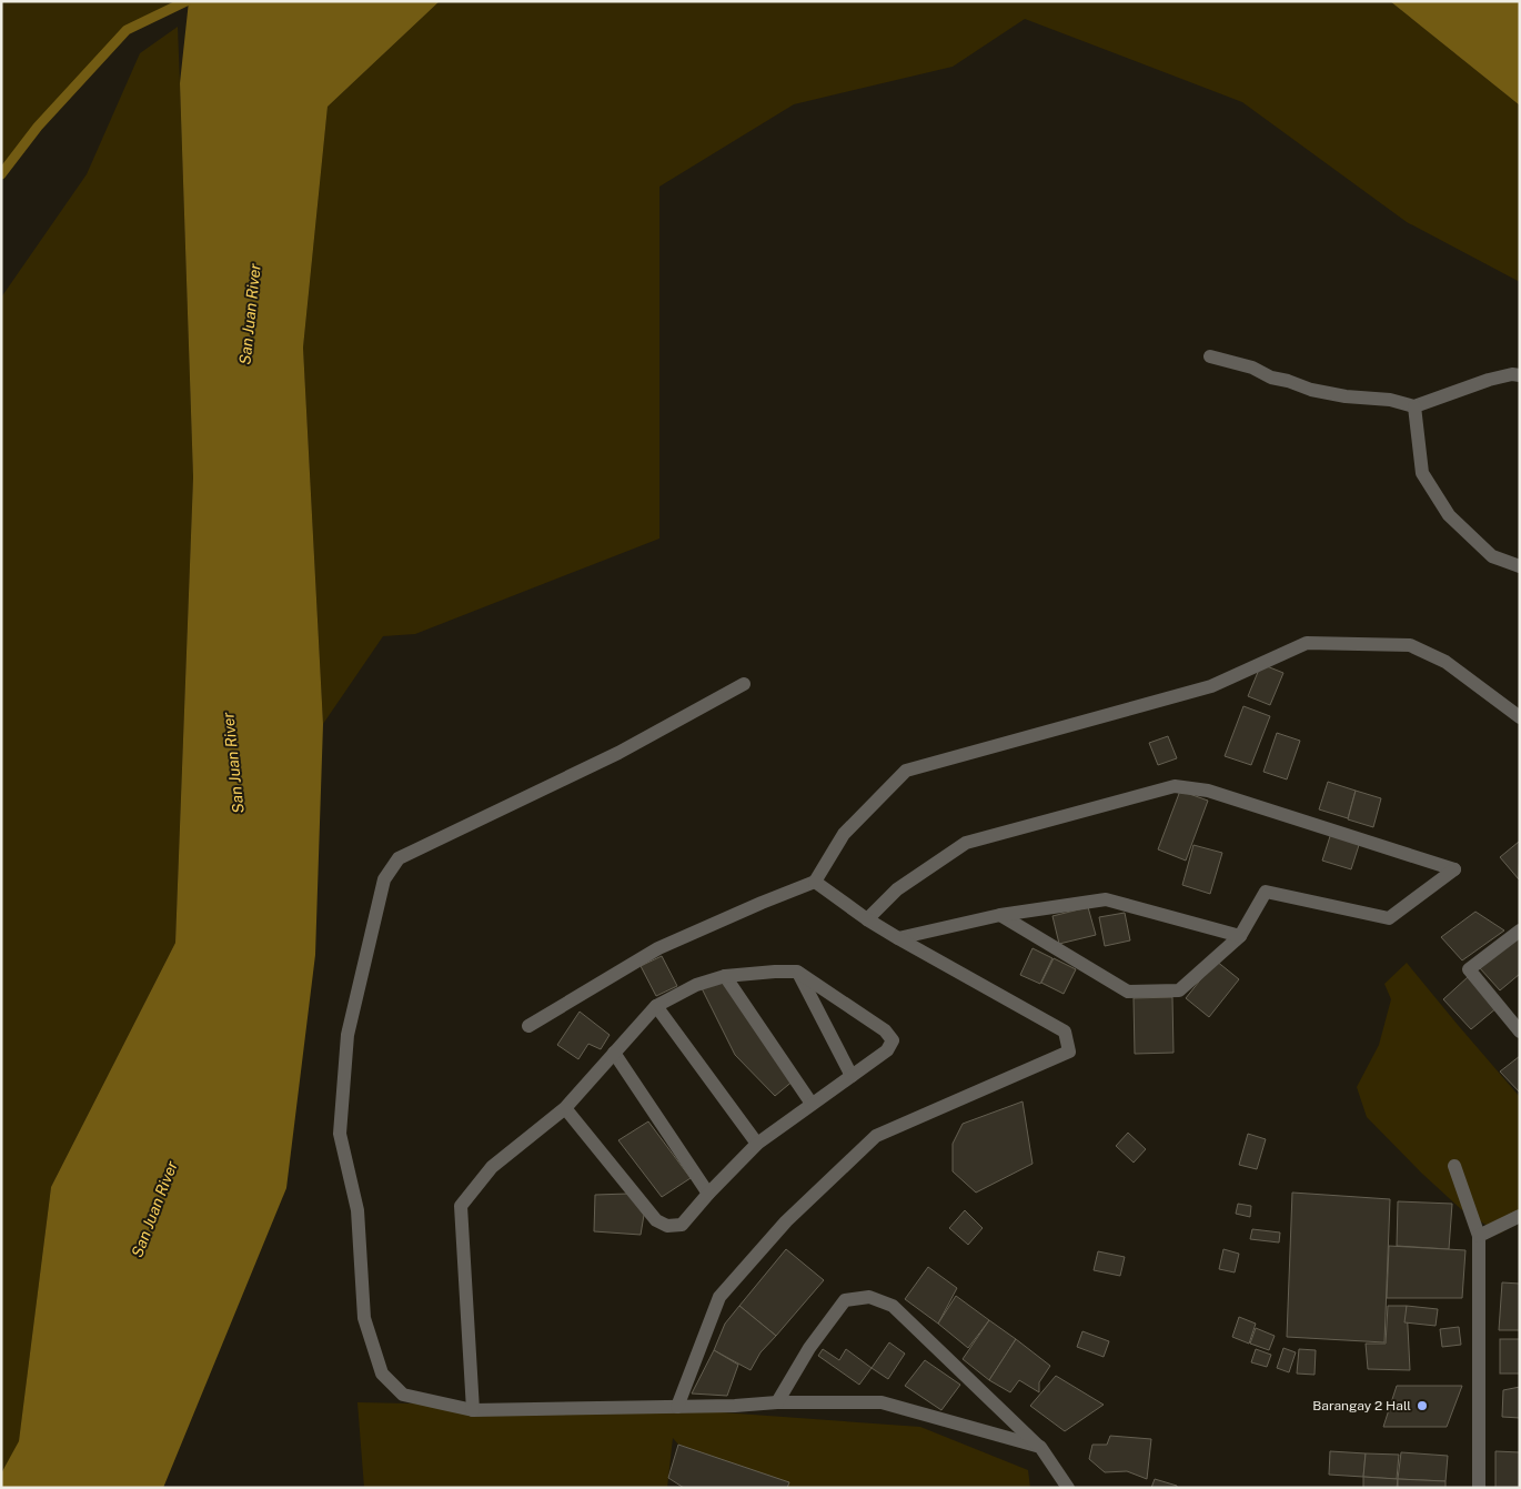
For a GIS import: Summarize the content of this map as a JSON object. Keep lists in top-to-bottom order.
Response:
{
  "water": ["San Juan River"],
  "places": ["Barangay 2 Hall"]
}
